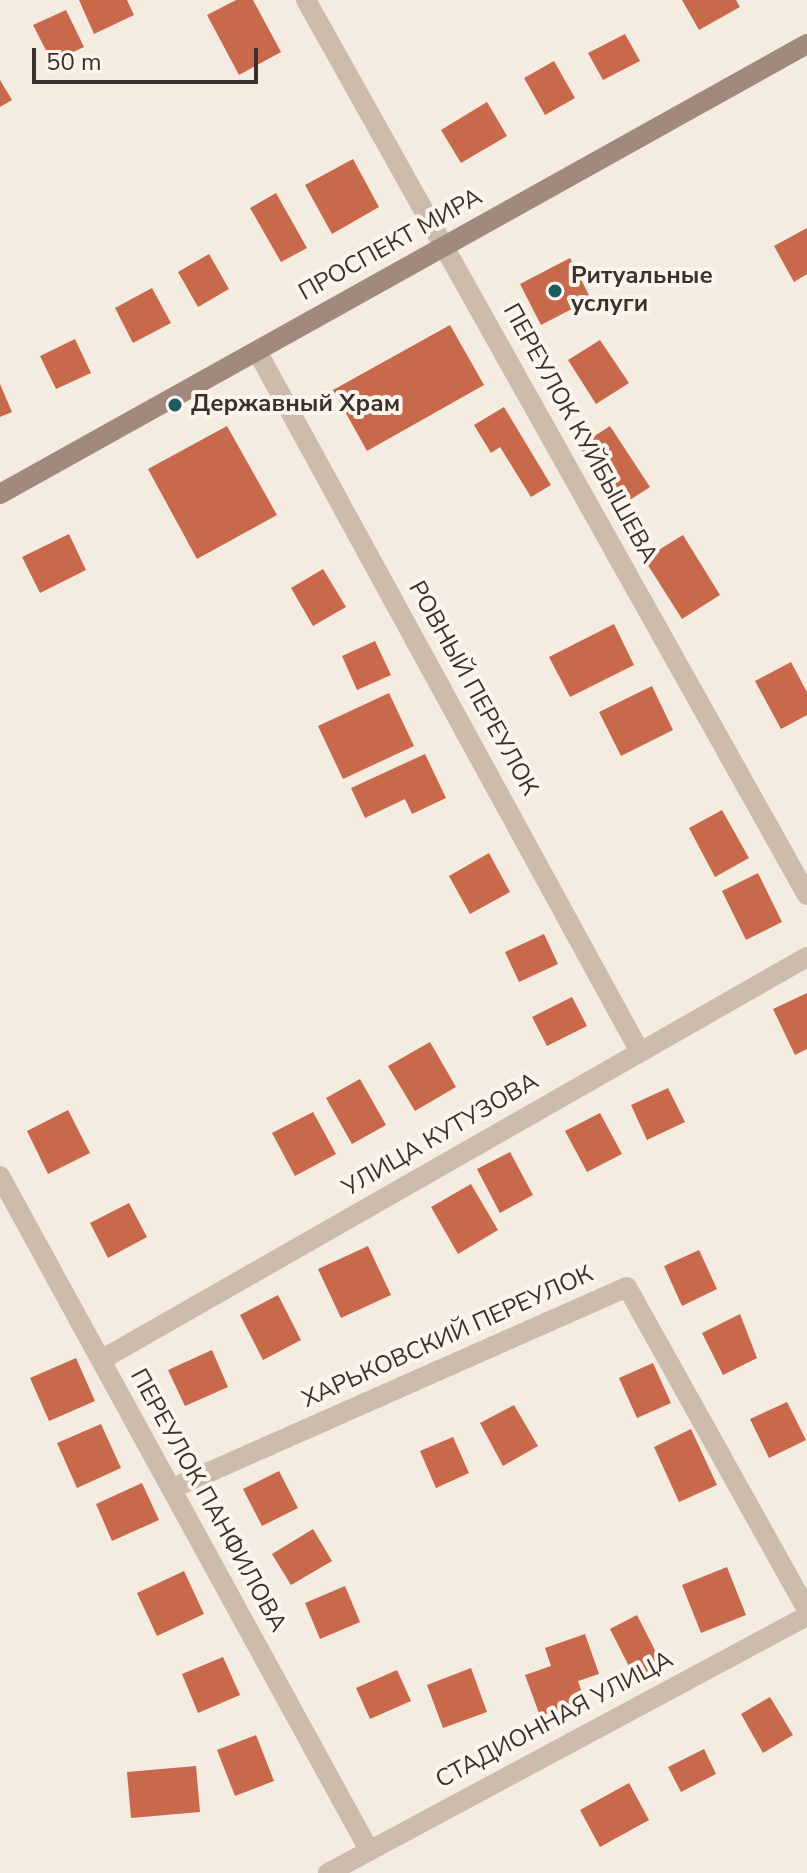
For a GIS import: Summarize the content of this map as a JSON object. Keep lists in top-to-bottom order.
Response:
{
  "streets": {
    "main road": ["ПРОСПЕКТ МИРА"],
    "street": [
      "ПЕРЕУЛОК КУЙБЫШЕВА",
      "РОВНЫЙ ПЕРЕУЛОК",
      "УЛИЦА КУТУЗОВА",
      "ХАРЬКОВСКИЙ ПЕРЕУЛОК",
      "ПЕРЕУЛОК ПАНФИЛОВА",
      "СТАДИОННАЯ УЛИЦА"
    ]
  },
  "crossings": [
    ["ПРОСПЕКТ МИРА", "ПЕРЕУЛОК КУЙБЫШЕВА"],
    ["ПРОСПЕКТ МИРА", "РОВНЫЙ ПЕРЕУЛОК"],
    ["РОВНЫЙ ПЕРЕУЛОК", "УЛИЦА КУТУЗОВА"],
    ["УЛИЦА КУТУЗОВА", "ПЕРЕУЛОК ПАНФИЛОВА"],
    ["ХАРЬКОВСКИЙ ПЕРЕУЛОК", "ПЕРЕУЛОК ПАНФИЛОВА"],
    ["ХАРЬКОВСКИЙ ПЕРЕУЛОК", "СТАДИОННАЯ УЛИЦА"],
    ["ПЕРЕУЛОК ПАНФИЛОВА", "СТАДИОННАЯ УЛИЦА"]
  ],
  "places": ["Ритуальные услуги", "Державный Храм"],
  "scale_bar": "50 m"
}
